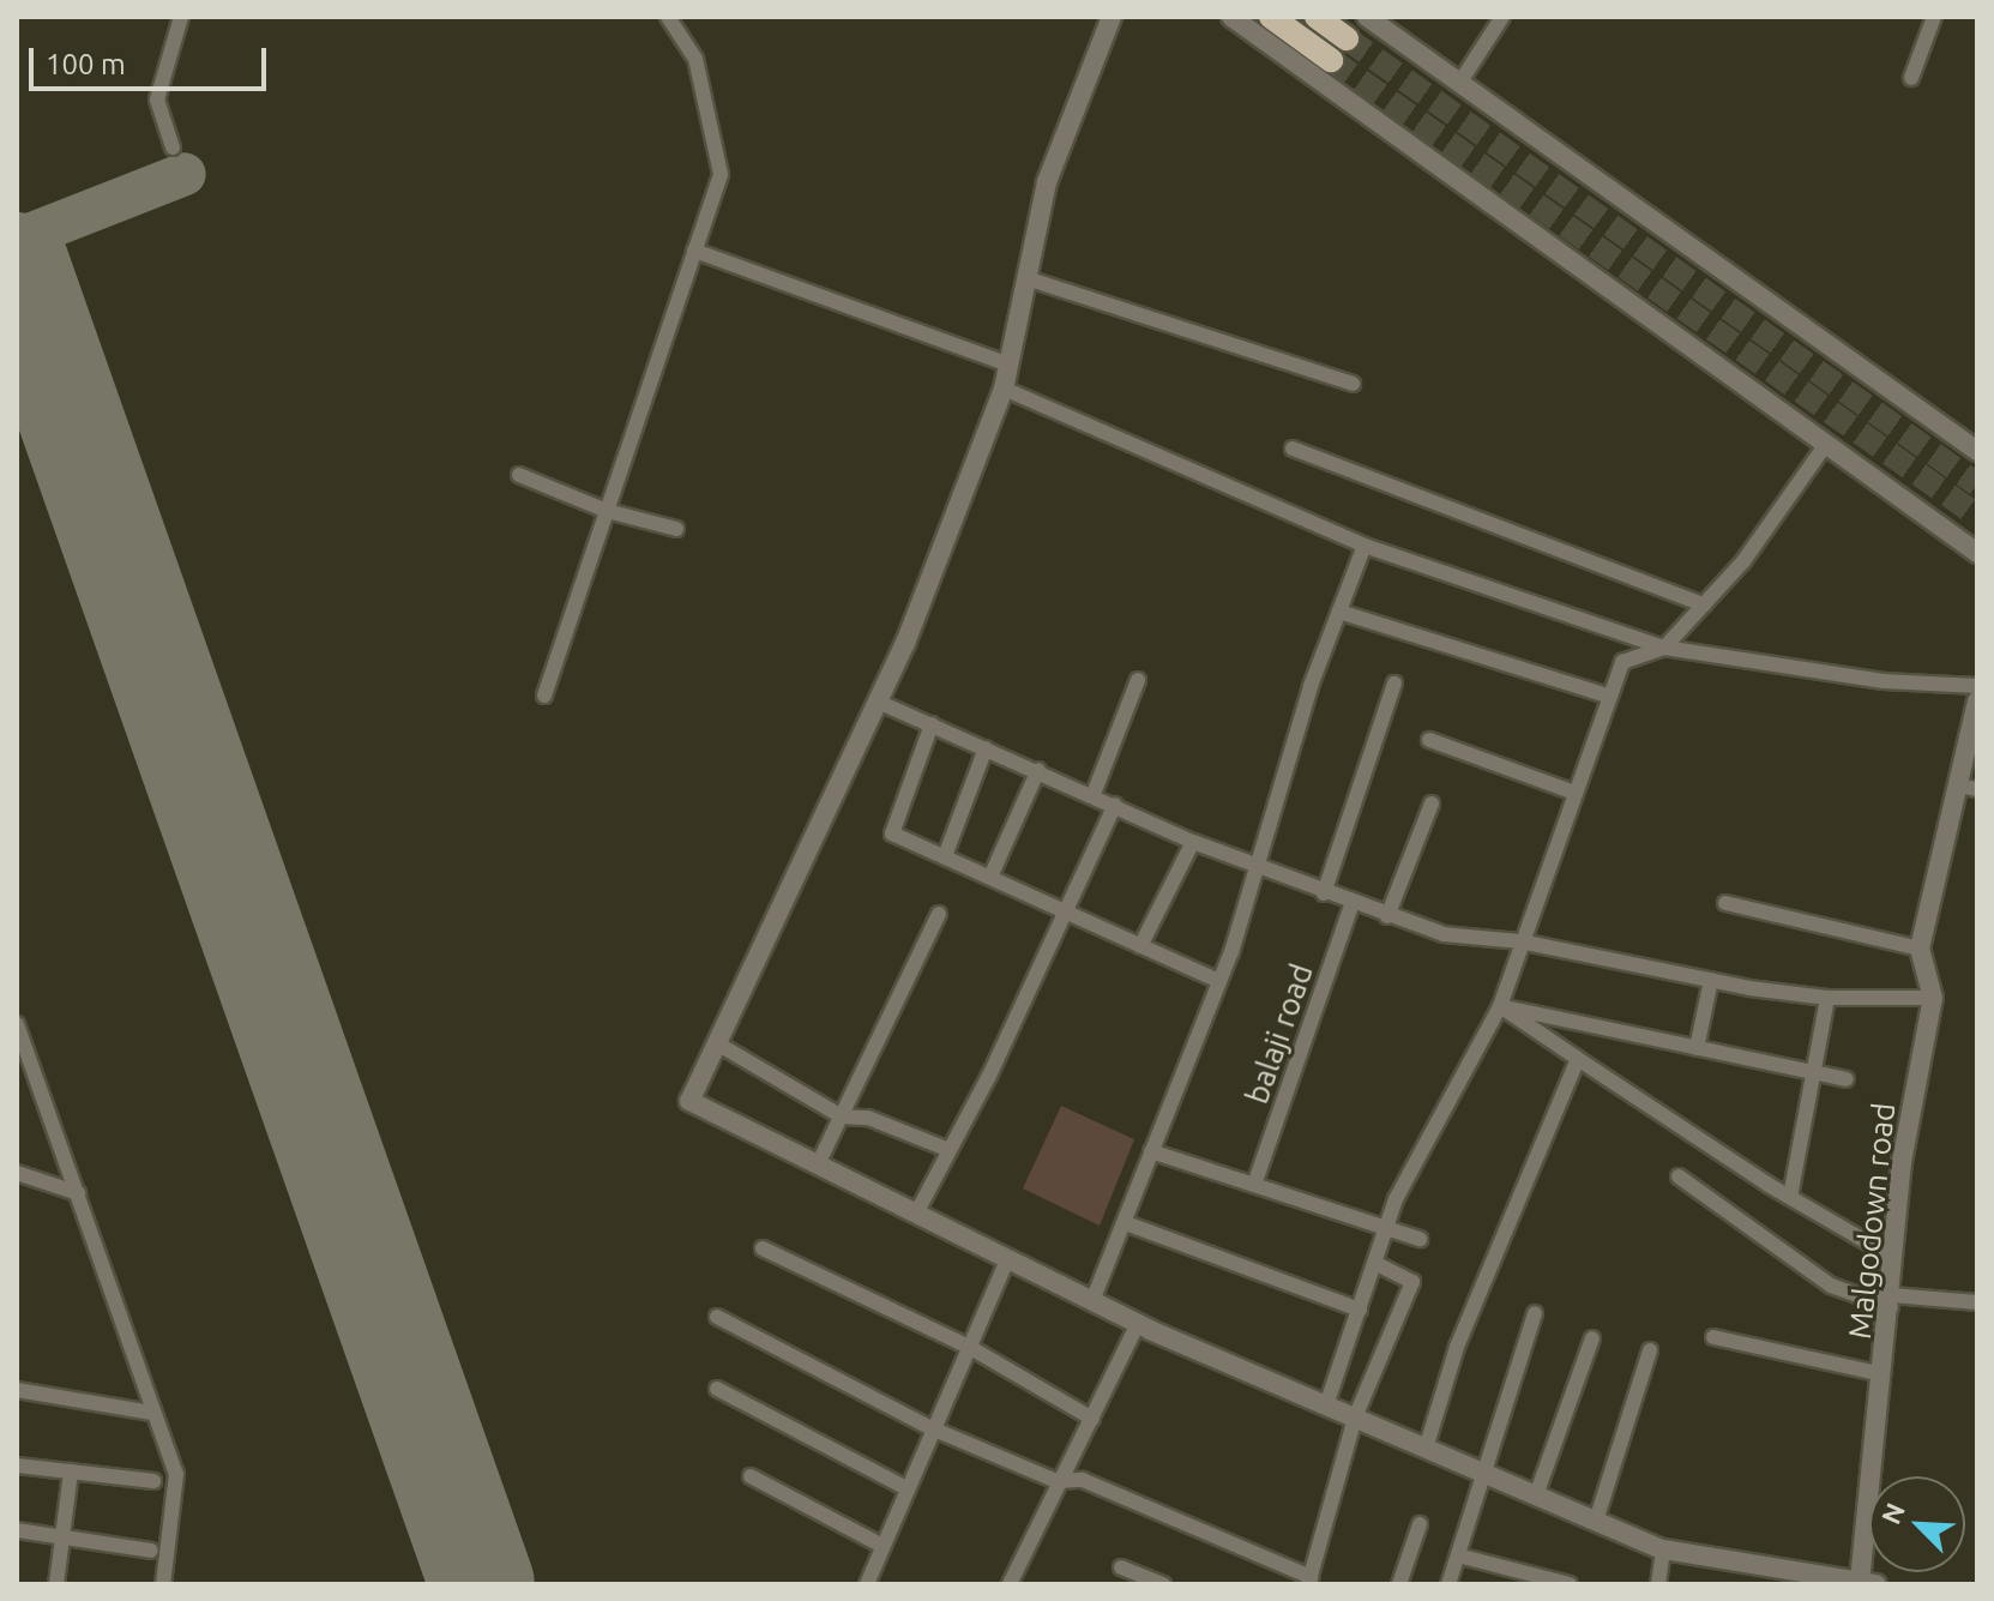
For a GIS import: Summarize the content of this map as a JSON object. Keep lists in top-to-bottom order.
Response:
{
  "streets": {
    "street": ["balaji road", "Malgodown road"]
  },
  "scale_bar": "100 m",
  "north": "top left"
}
